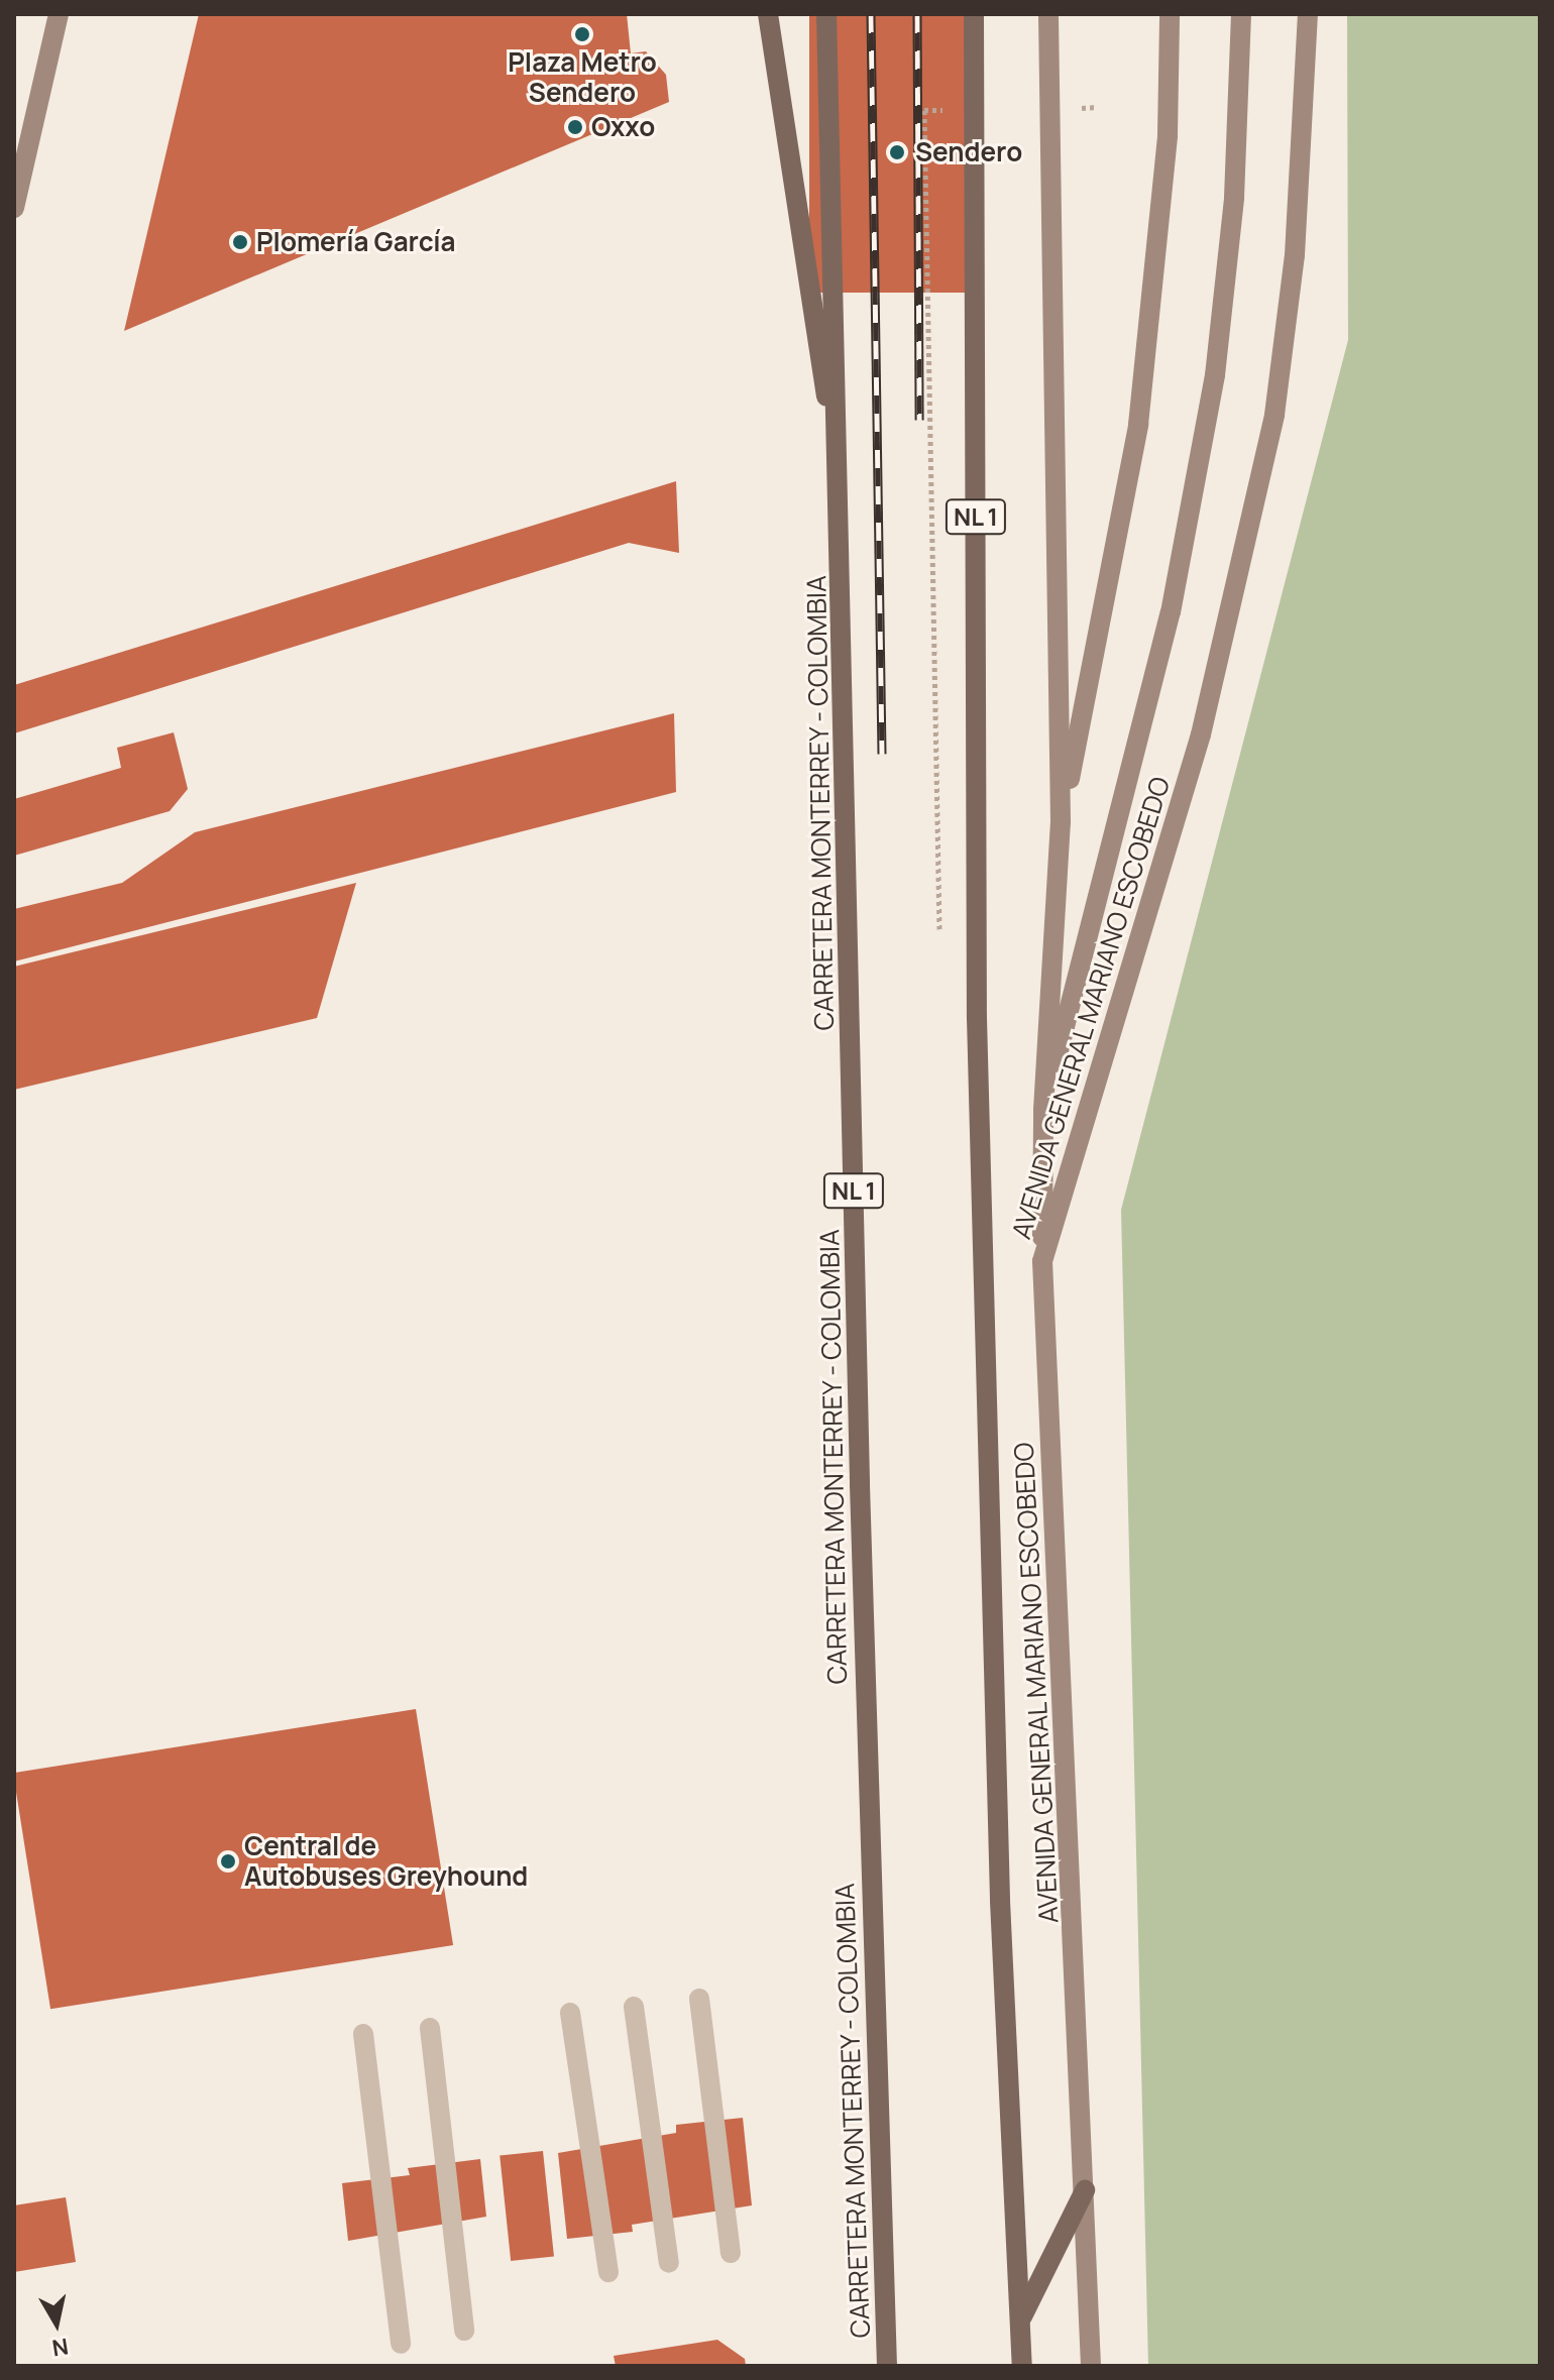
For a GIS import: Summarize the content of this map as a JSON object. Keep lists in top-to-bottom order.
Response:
{
  "streets": {
    "main road": ["NL 1", "CARRETERA MONTERREY - COLOMBIA"],
    "street": ["AVENIDA GENERAL MARIANO ESCOBEDO"]
  },
  "crossings": [
    ["NL 1", "CARRETERA MONTERREY - COLOMBIA"]
  ],
  "places": [
    "Plaza Metro Sendero",
    "Oxxo",
    "Sendero",
    "Plomería García",
    "Central de Autobuses Greyhound"
  ],
  "north": "bottom"
}
